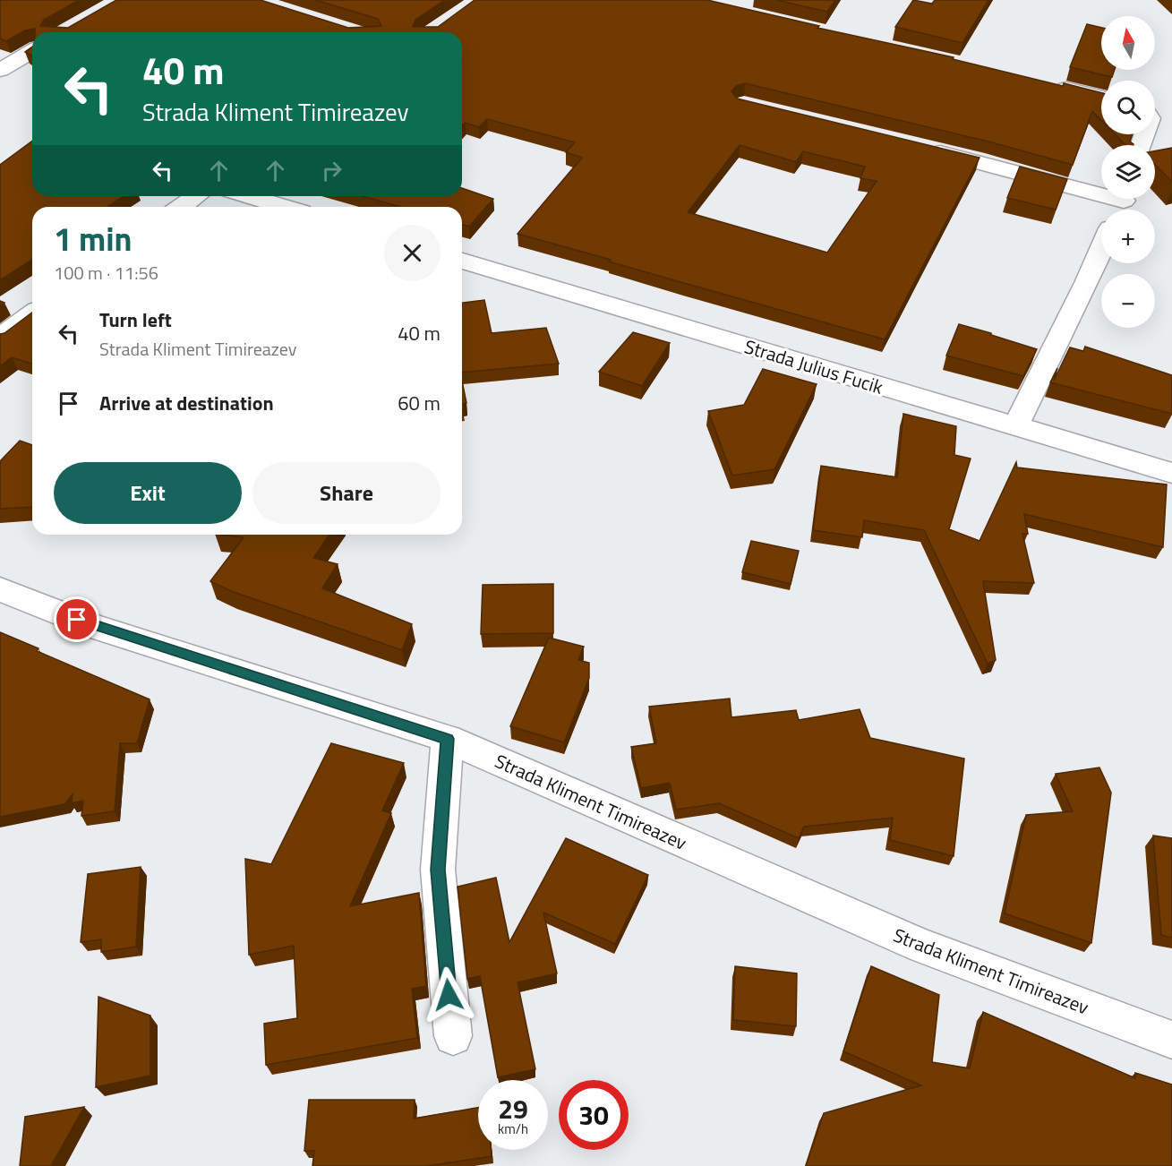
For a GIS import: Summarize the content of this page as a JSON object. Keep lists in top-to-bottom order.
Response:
{
  "streets": {
    "street": ["Strada Julius Fucik", "Strada Kliment Timireazev"]
  },
  "north": "top",
  "page": {
    "map_buttons": ["+", "−"],
    "turn": ["40 m", "Strada Kliment Timireazev"],
    "heading": ["1 min", "100 m · 11:56"],
    "list": [
      {
        "name": "Turn left",
        "note": "Strada Kliment Timireazev",
        "value": "40 m"
      },
      {
        "name": "Arrive at destination",
        "value": "60 m"
      }
    ],
    "buttons": ["Exit", "Share"],
    "speed": "29 km/h",
    "limit": "30"
  }
}
